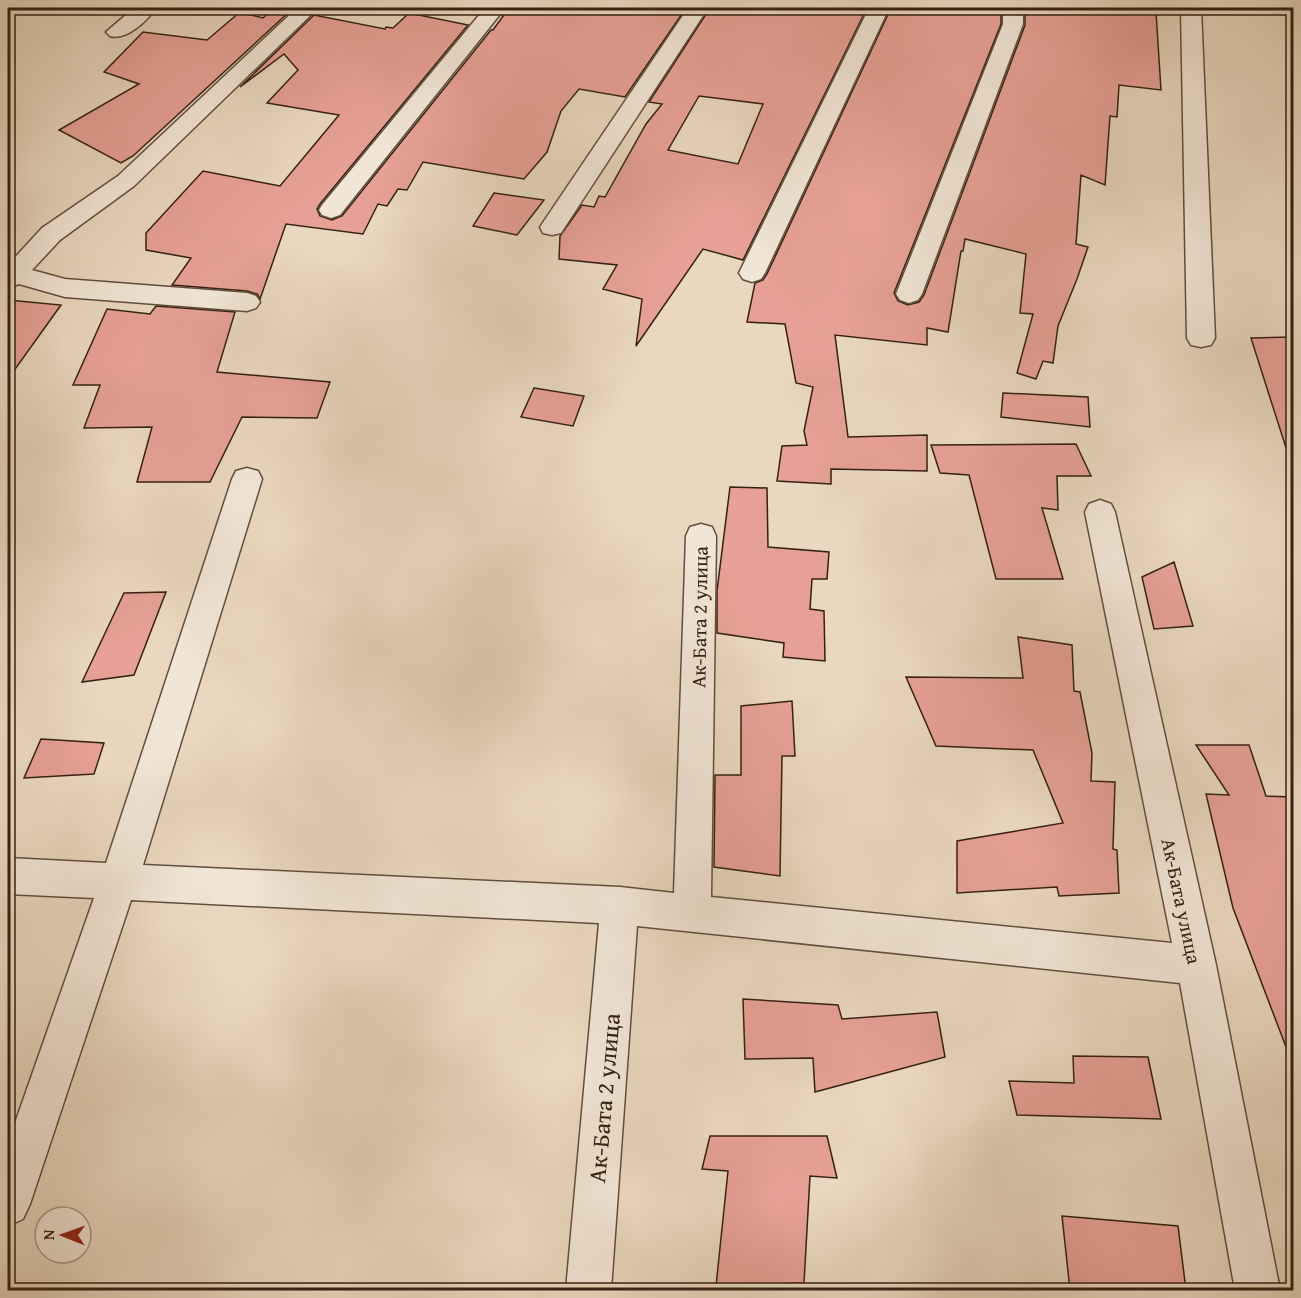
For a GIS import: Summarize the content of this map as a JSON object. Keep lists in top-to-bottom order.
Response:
{
  "streets": {
    "street": ["Ак-Бата 2 улица", "Ак-Бата улица"]
  },
  "north": "left"
}
